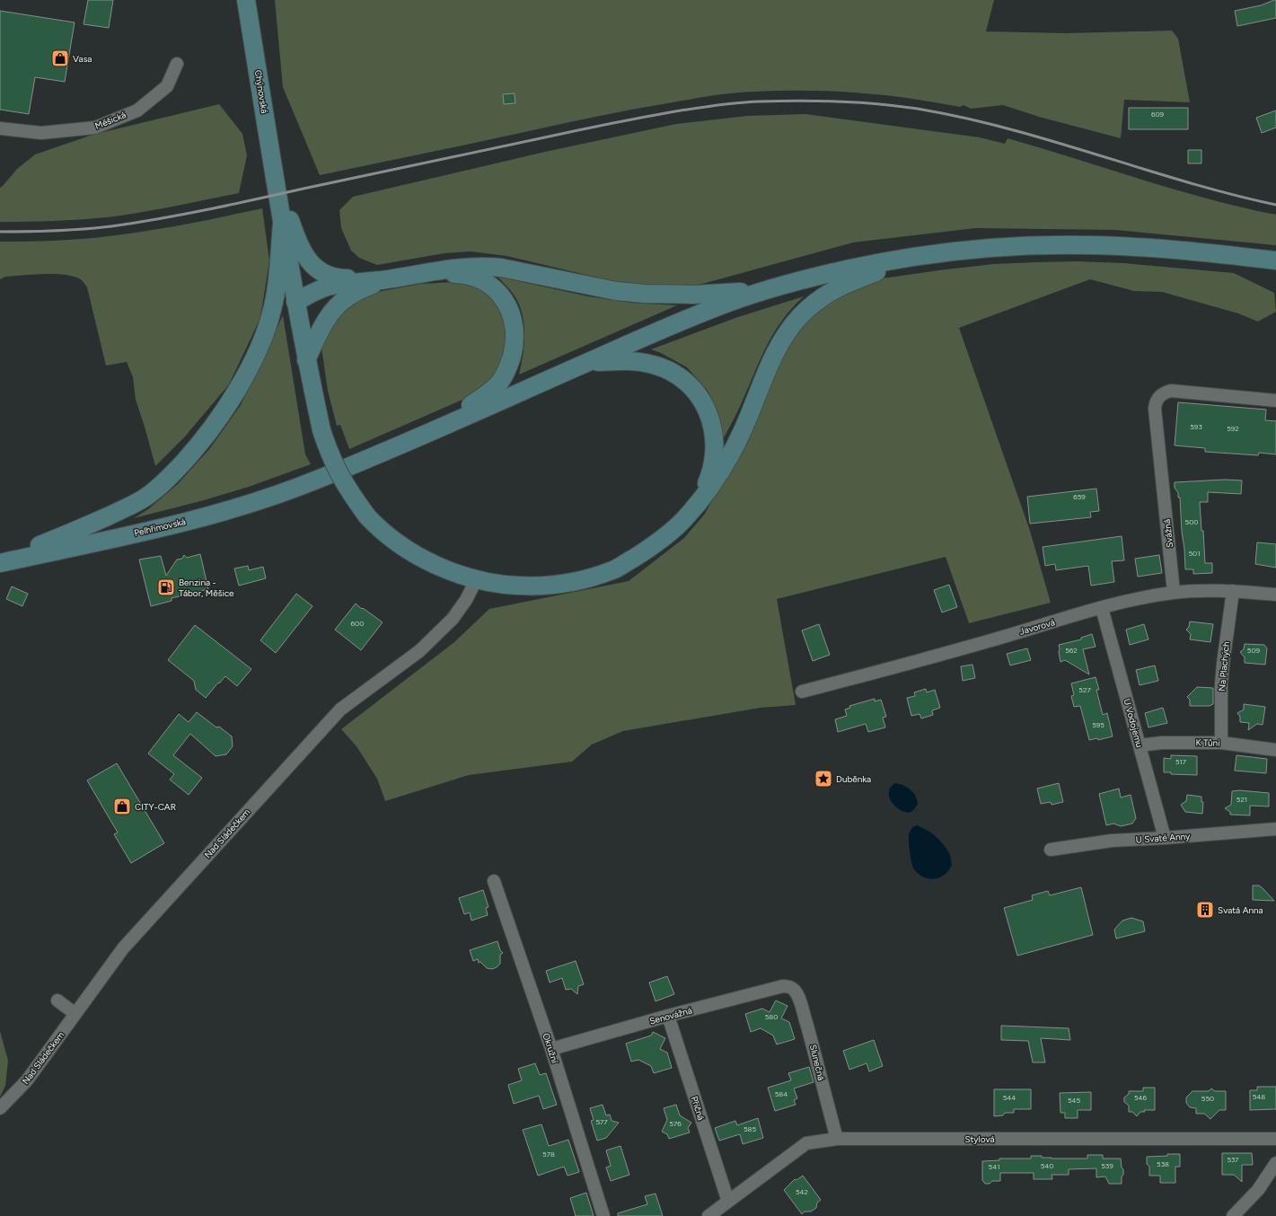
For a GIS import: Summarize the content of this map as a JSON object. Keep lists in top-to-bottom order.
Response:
{
  "streets": {
    "main road": ["Chýnovská", "Pelhřimovská"],
    "street": [
      "Měšická",
      "Svážná",
      "Javorová",
      "Na Plachých",
      "U Vodojemu",
      "K Tůni",
      "Nad Sládečkem",
      "U Svaté Anny",
      "Senovážná",
      "Okružní",
      "Slunečná",
      "Příčná",
      "Stylová"
    ]
  },
  "crossings": [
    ["Svážná", "Javorová"],
    ["Javorová", "Na Plachých"],
    ["Javorová", "U Vodojemu"],
    ["Na Plachých", "K Tůni"],
    ["U Vodojemu", "K Tůni"],
    ["U Vodojemu", "U Svaté Anny"],
    ["Senovážná", "Okružní"],
    ["Senovážná", "Slunečná"],
    ["Senovážná", "Příčná"],
    ["Slunečná", "Stylová"],
    ["Příčná", "Stylová"]
  ],
  "places": {
    "shop": ["Vasa", "CITY-CAR"],
    "fuel station": ["Benzina - Tábor, Měšice"],
    "place": ["Duběnka"],
    "building": ["Svatá Anna"]
  },
  "house_numbers": [
    "609",
    "593",
    "592",
    "659",
    "500",
    "501",
    "600",
    "562",
    "509",
    "527",
    "595",
    "517",
    "521",
    "580",
    "584",
    "548",
    "544",
    "546",
    "550",
    "545",
    "577",
    "576",
    "585",
    "578",
    "537",
    "538",
    "540",
    "539",
    "541",
    "542"
  ]
}
